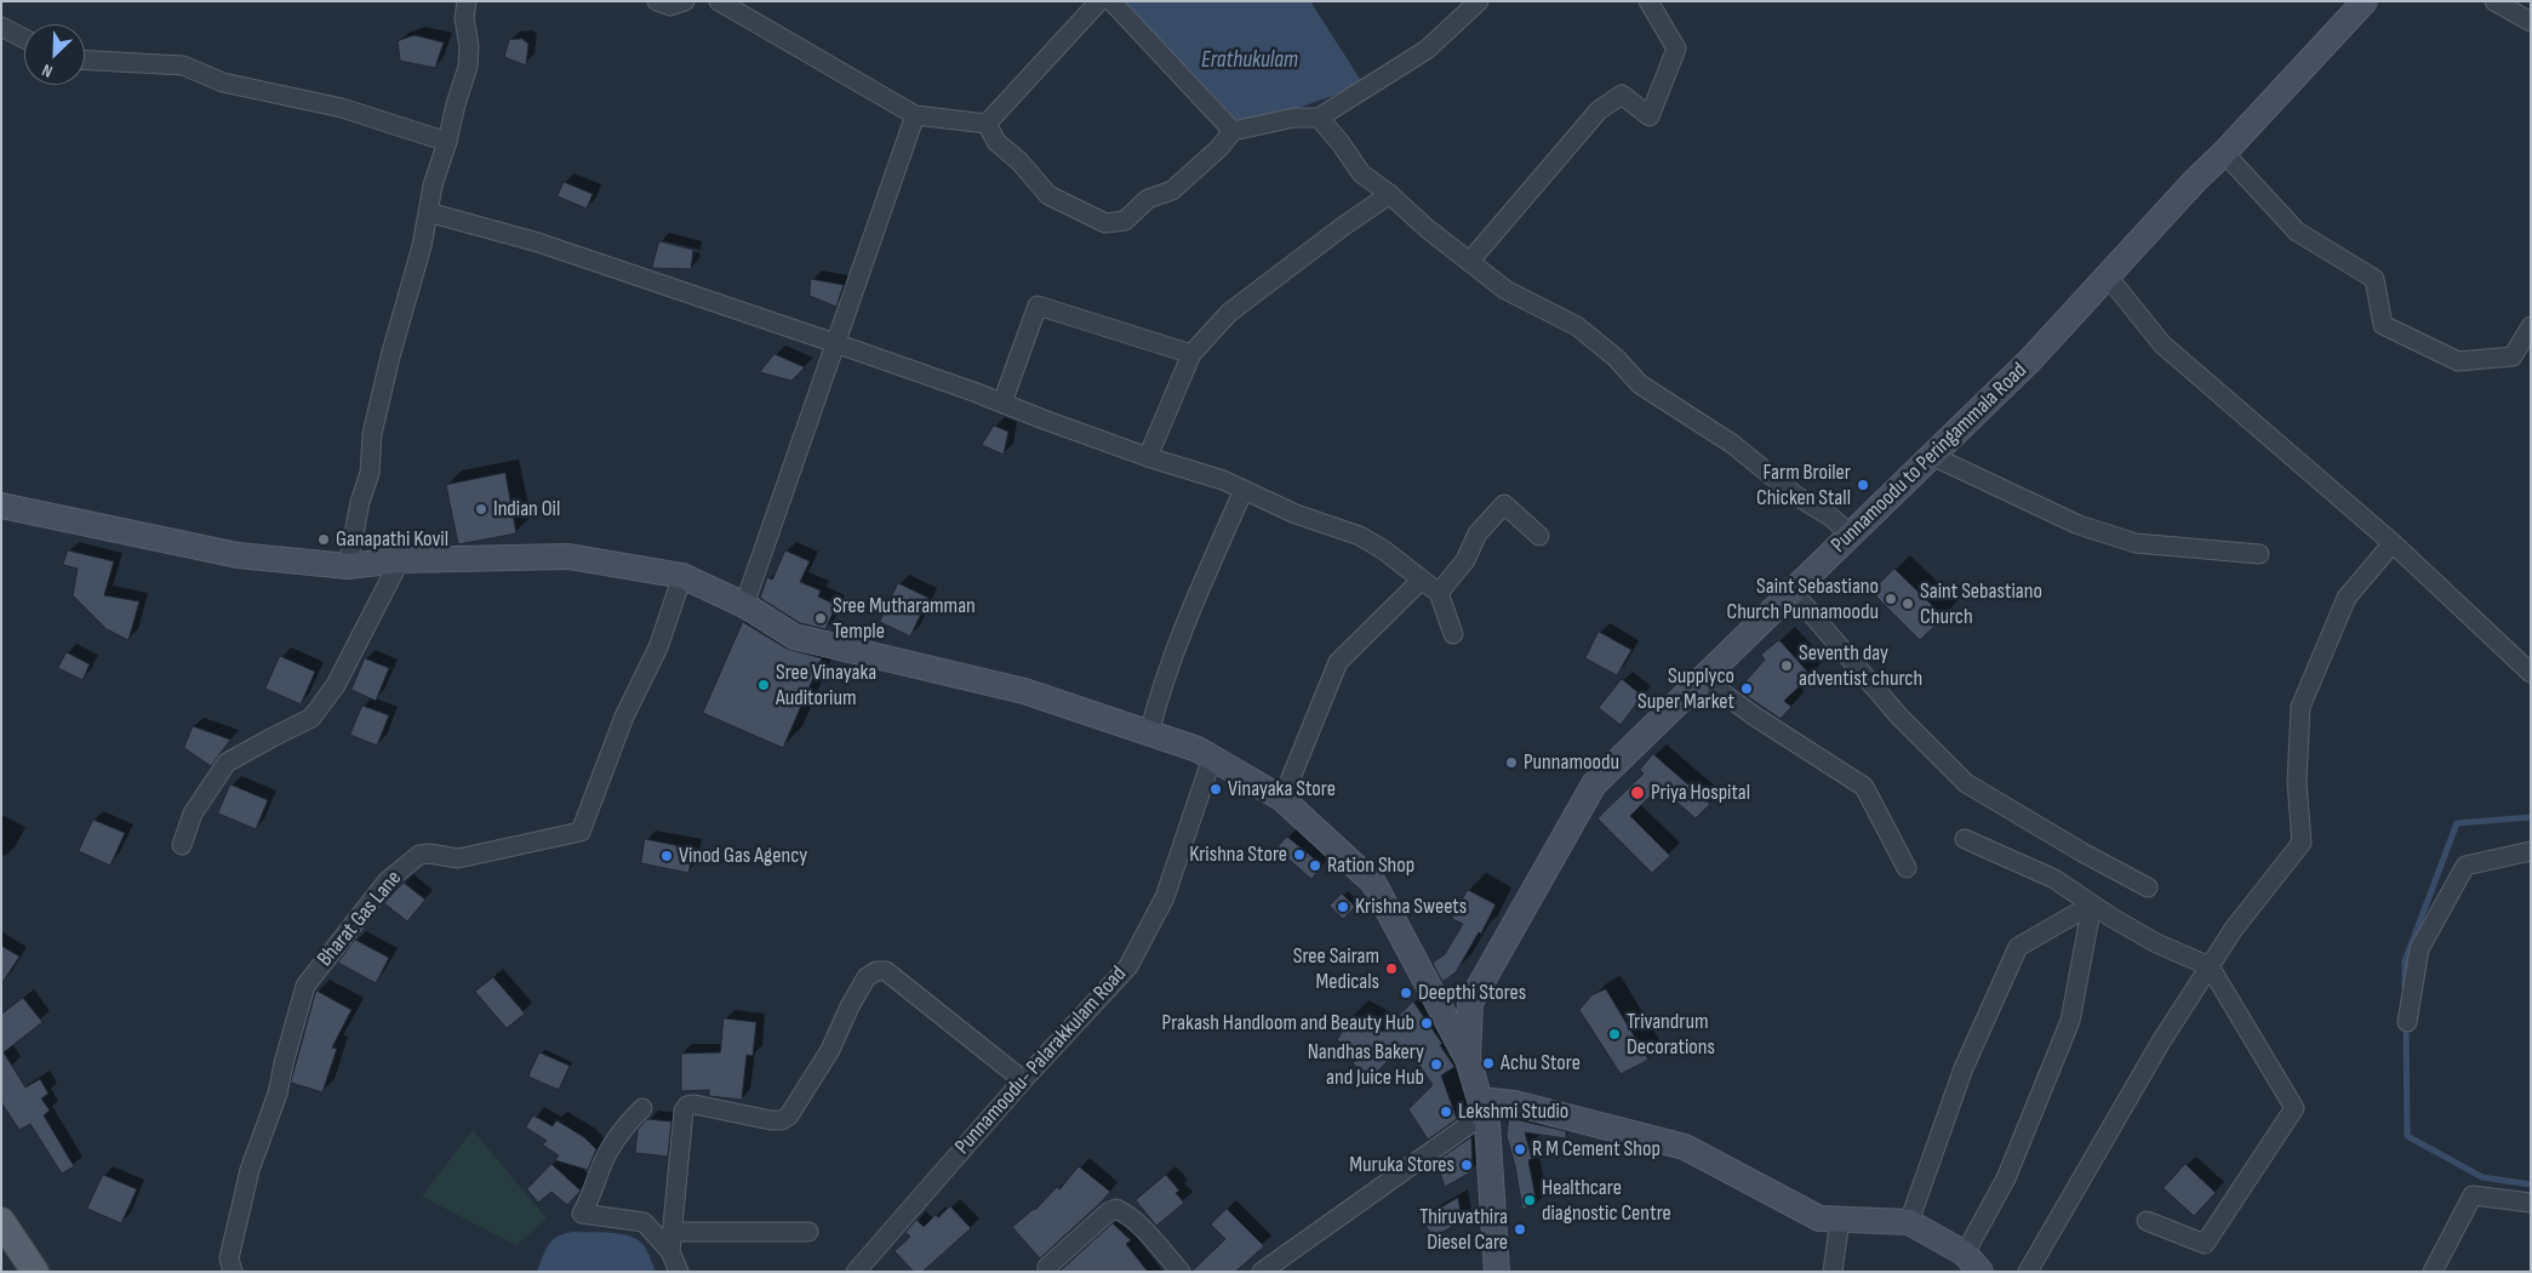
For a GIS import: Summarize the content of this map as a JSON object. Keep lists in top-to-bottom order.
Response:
{
  "streets": {
    "main road": ["Punnamoodu to Peringammala Road"],
    "street": ["Bharat Gas Lane", "Punnamoodu- Palarakkulam Road"]
  },
  "water": ["Erathukulam"],
  "places": [
    "Farm Broiler Chicken Stall",
    "Indian Oil",
    "Ganapathi Kovil",
    "Saint Sebastiano Church Punnamoodu",
    "Saint Sebastiano Church",
    "Sree Mutharamman Temple",
    "Seventh day adventist church",
    "Sree Vinayaka Auditorium",
    "Supplyco Super Market",
    "Punnamoodu",
    "Vinayaka Store",
    "Priya Hospital",
    "Krishna Store",
    "Vinod Gas Agency",
    "Ration Shop",
    "Krishna Sweets",
    "Sree Sairam Medicals",
    "Deepthi Stores",
    "Prakash Handloom and Beauty Hub",
    "Trivandrum Decorations",
    "Achu Store",
    "Nandhas Bakery and Juice Hub",
    "Lekshmi Studio",
    "R M Cement Shop",
    "Muruka Stores",
    "Healthcare diagnostic Centre",
    "Thiruvathira Diesel Care"
  ],
  "north": "bottom left"
}
